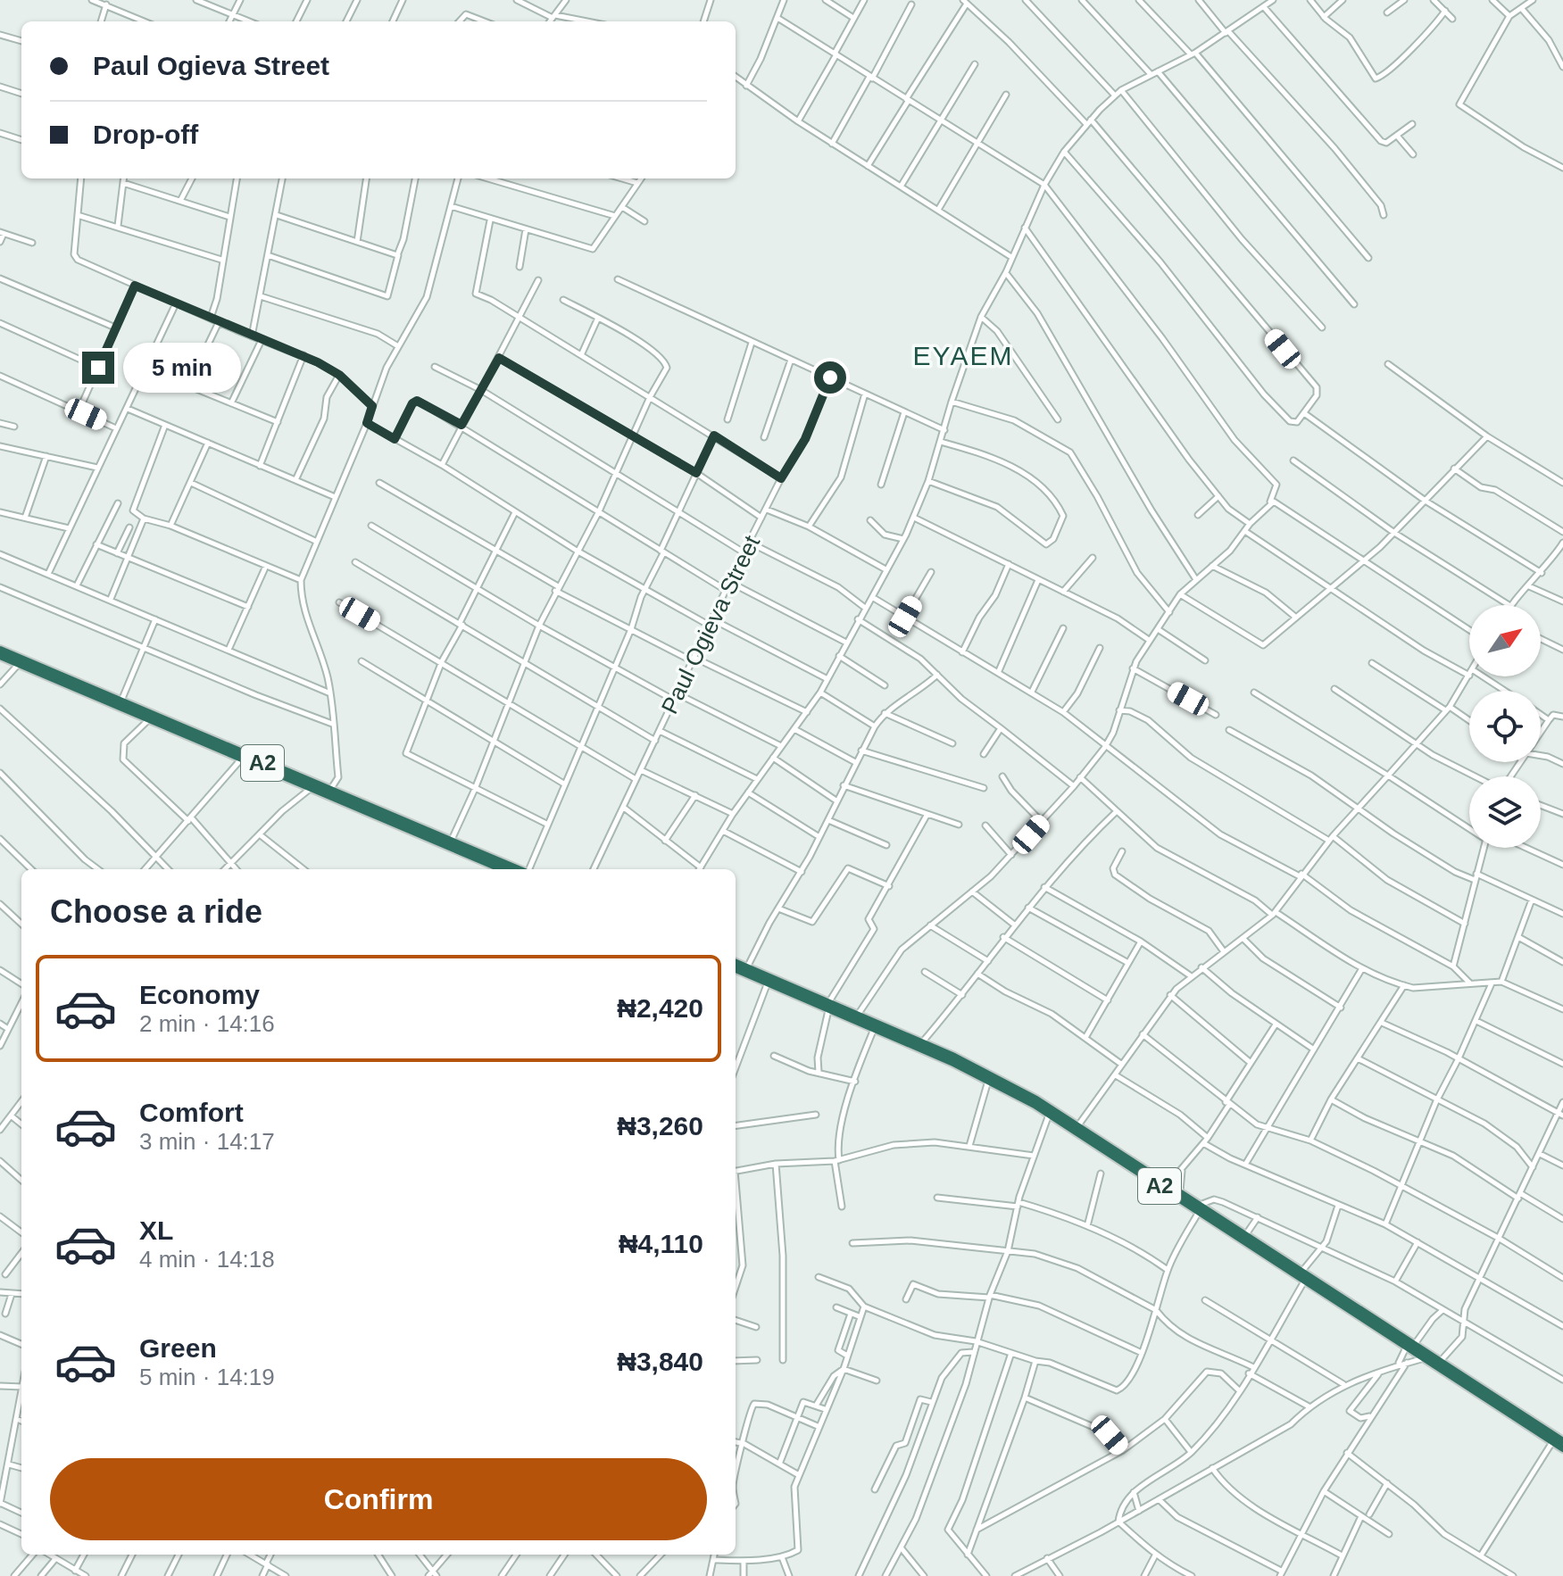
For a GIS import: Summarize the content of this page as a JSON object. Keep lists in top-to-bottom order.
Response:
{
  "streets": {
    "highway": ["A2"],
    "street": ["Paul Ogieva Street"]
  },
  "districts": ["EYAEM"],
  "north": "top right",
  "page": {
    "banner": ["Paul Ogieva Street", "Drop-off"],
    "bubble": "5 min",
    "heading": "Choose a ride",
    "list": [
      {
        "name": "Economy",
        "note": "2 min · 14:16",
        "value": "₦2,420"
      },
      {
        "name": "Comfort",
        "note": "3 min · 14:17",
        "value": "₦3,260"
      },
      {
        "name": "XL",
        "note": "4 min · 14:18",
        "value": "₦4,110"
      },
      {
        "name": "Green",
        "note": "5 min · 14:19",
        "value": "₦3,840"
      }
    ],
    "buttons": "Confirm"
  }
}
